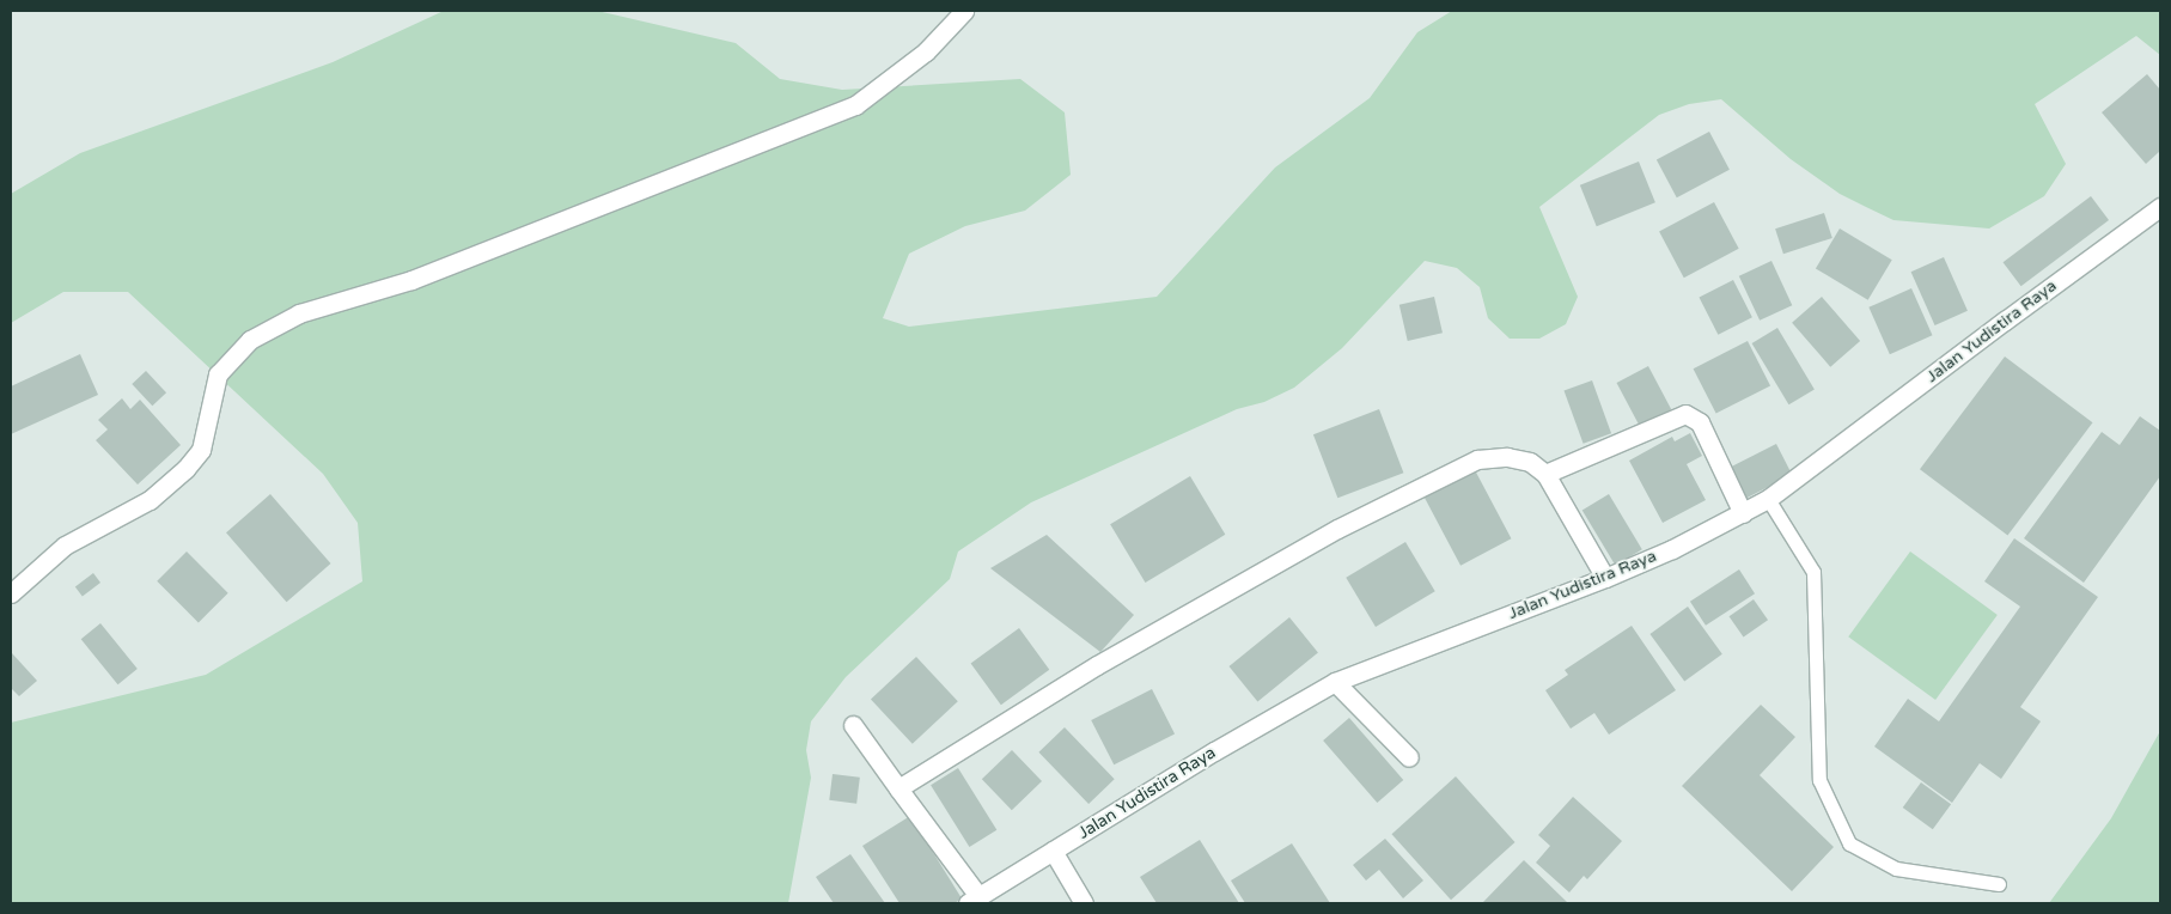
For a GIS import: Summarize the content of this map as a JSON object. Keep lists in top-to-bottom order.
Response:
{
  "streets": {
    "street": ["Jalan Yudistira Raya"]
  }
}
